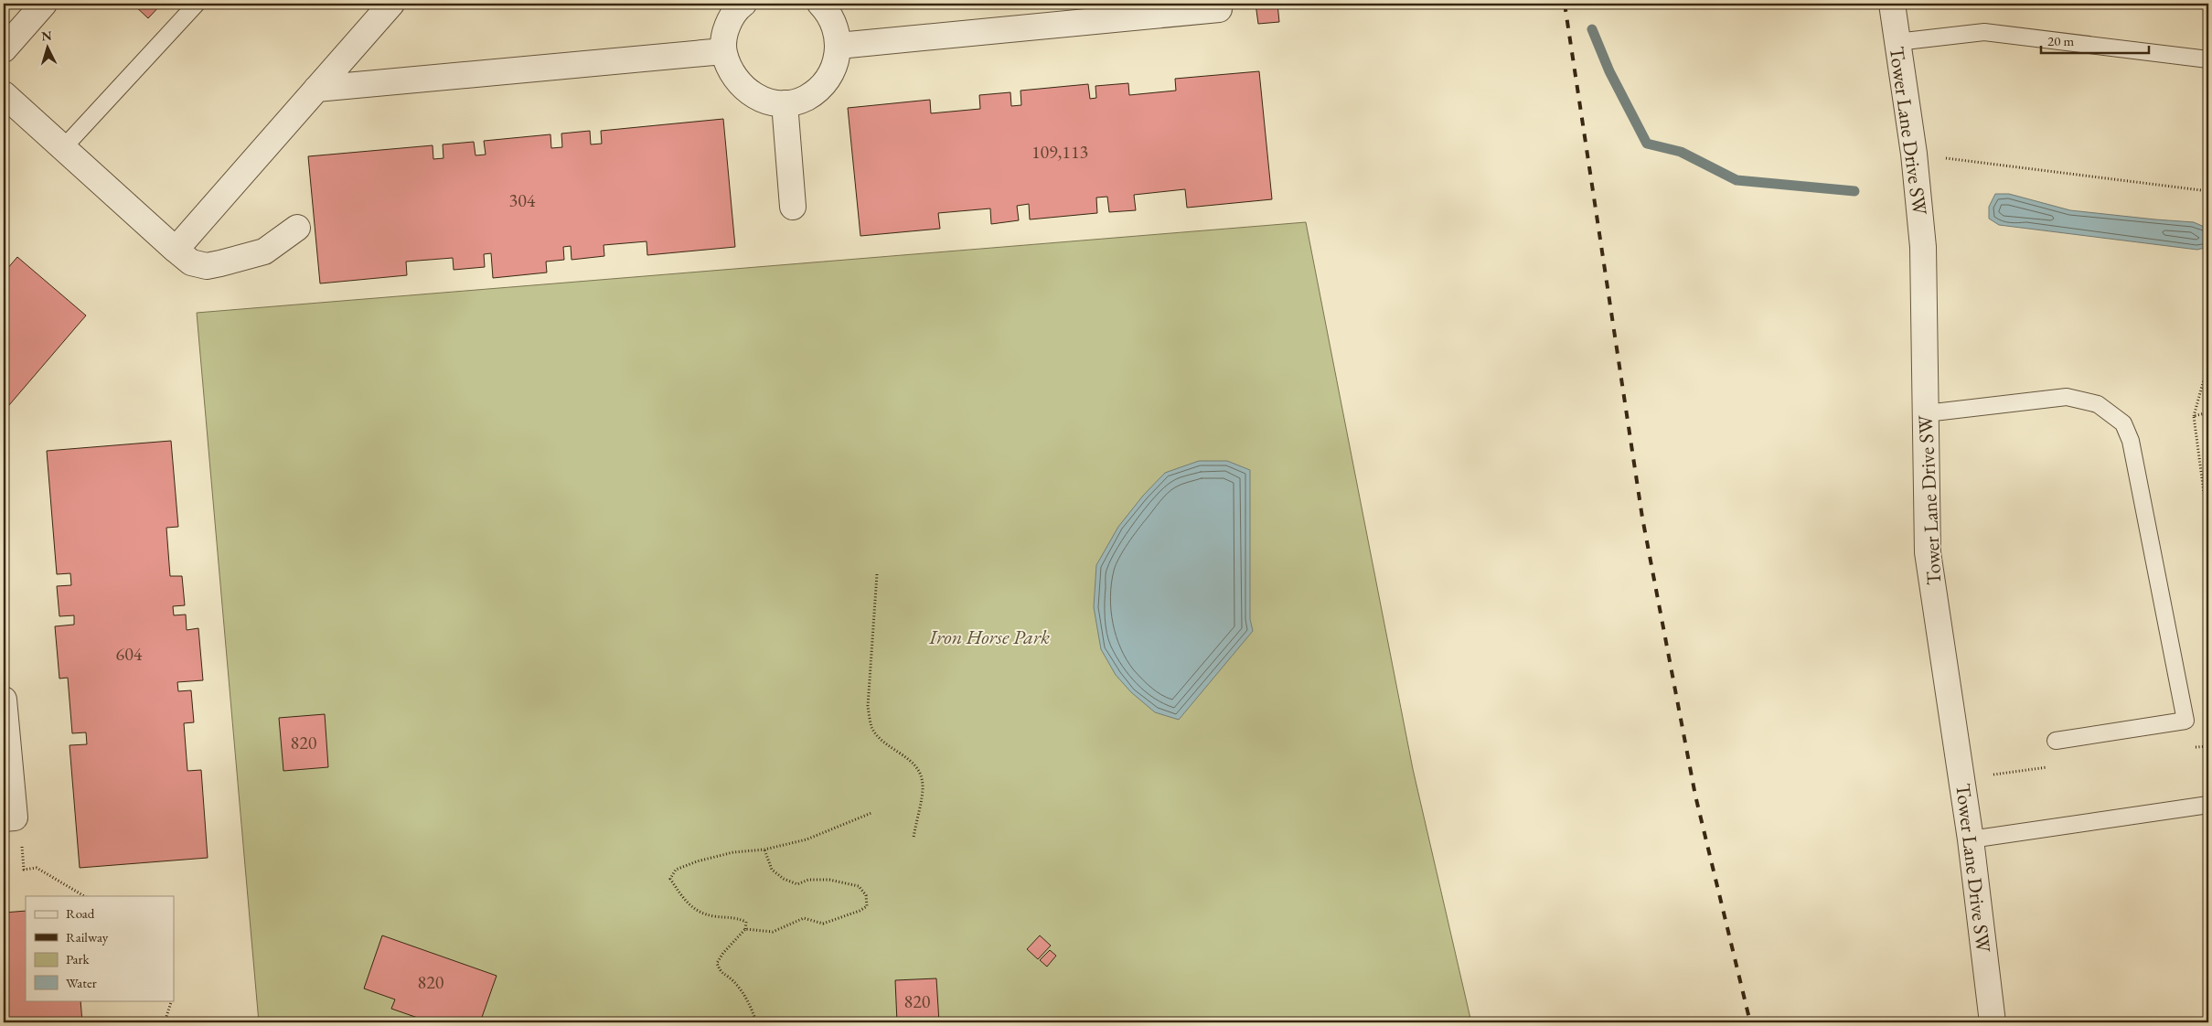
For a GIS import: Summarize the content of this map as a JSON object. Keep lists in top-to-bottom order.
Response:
{
  "streets": {
    "street": ["Tower Lane Drive SW"]
  },
  "parks": ["Iron Horse Park"],
  "house_numbers": [
    "109,113",
    "304",
    "604",
    "820",
    "820",
    "820"
  ],
  "legend": [
    "Road",
    "Railway",
    "Park",
    "Water"
  ],
  "scale_bar": "20 m",
  "north": "top"
}
